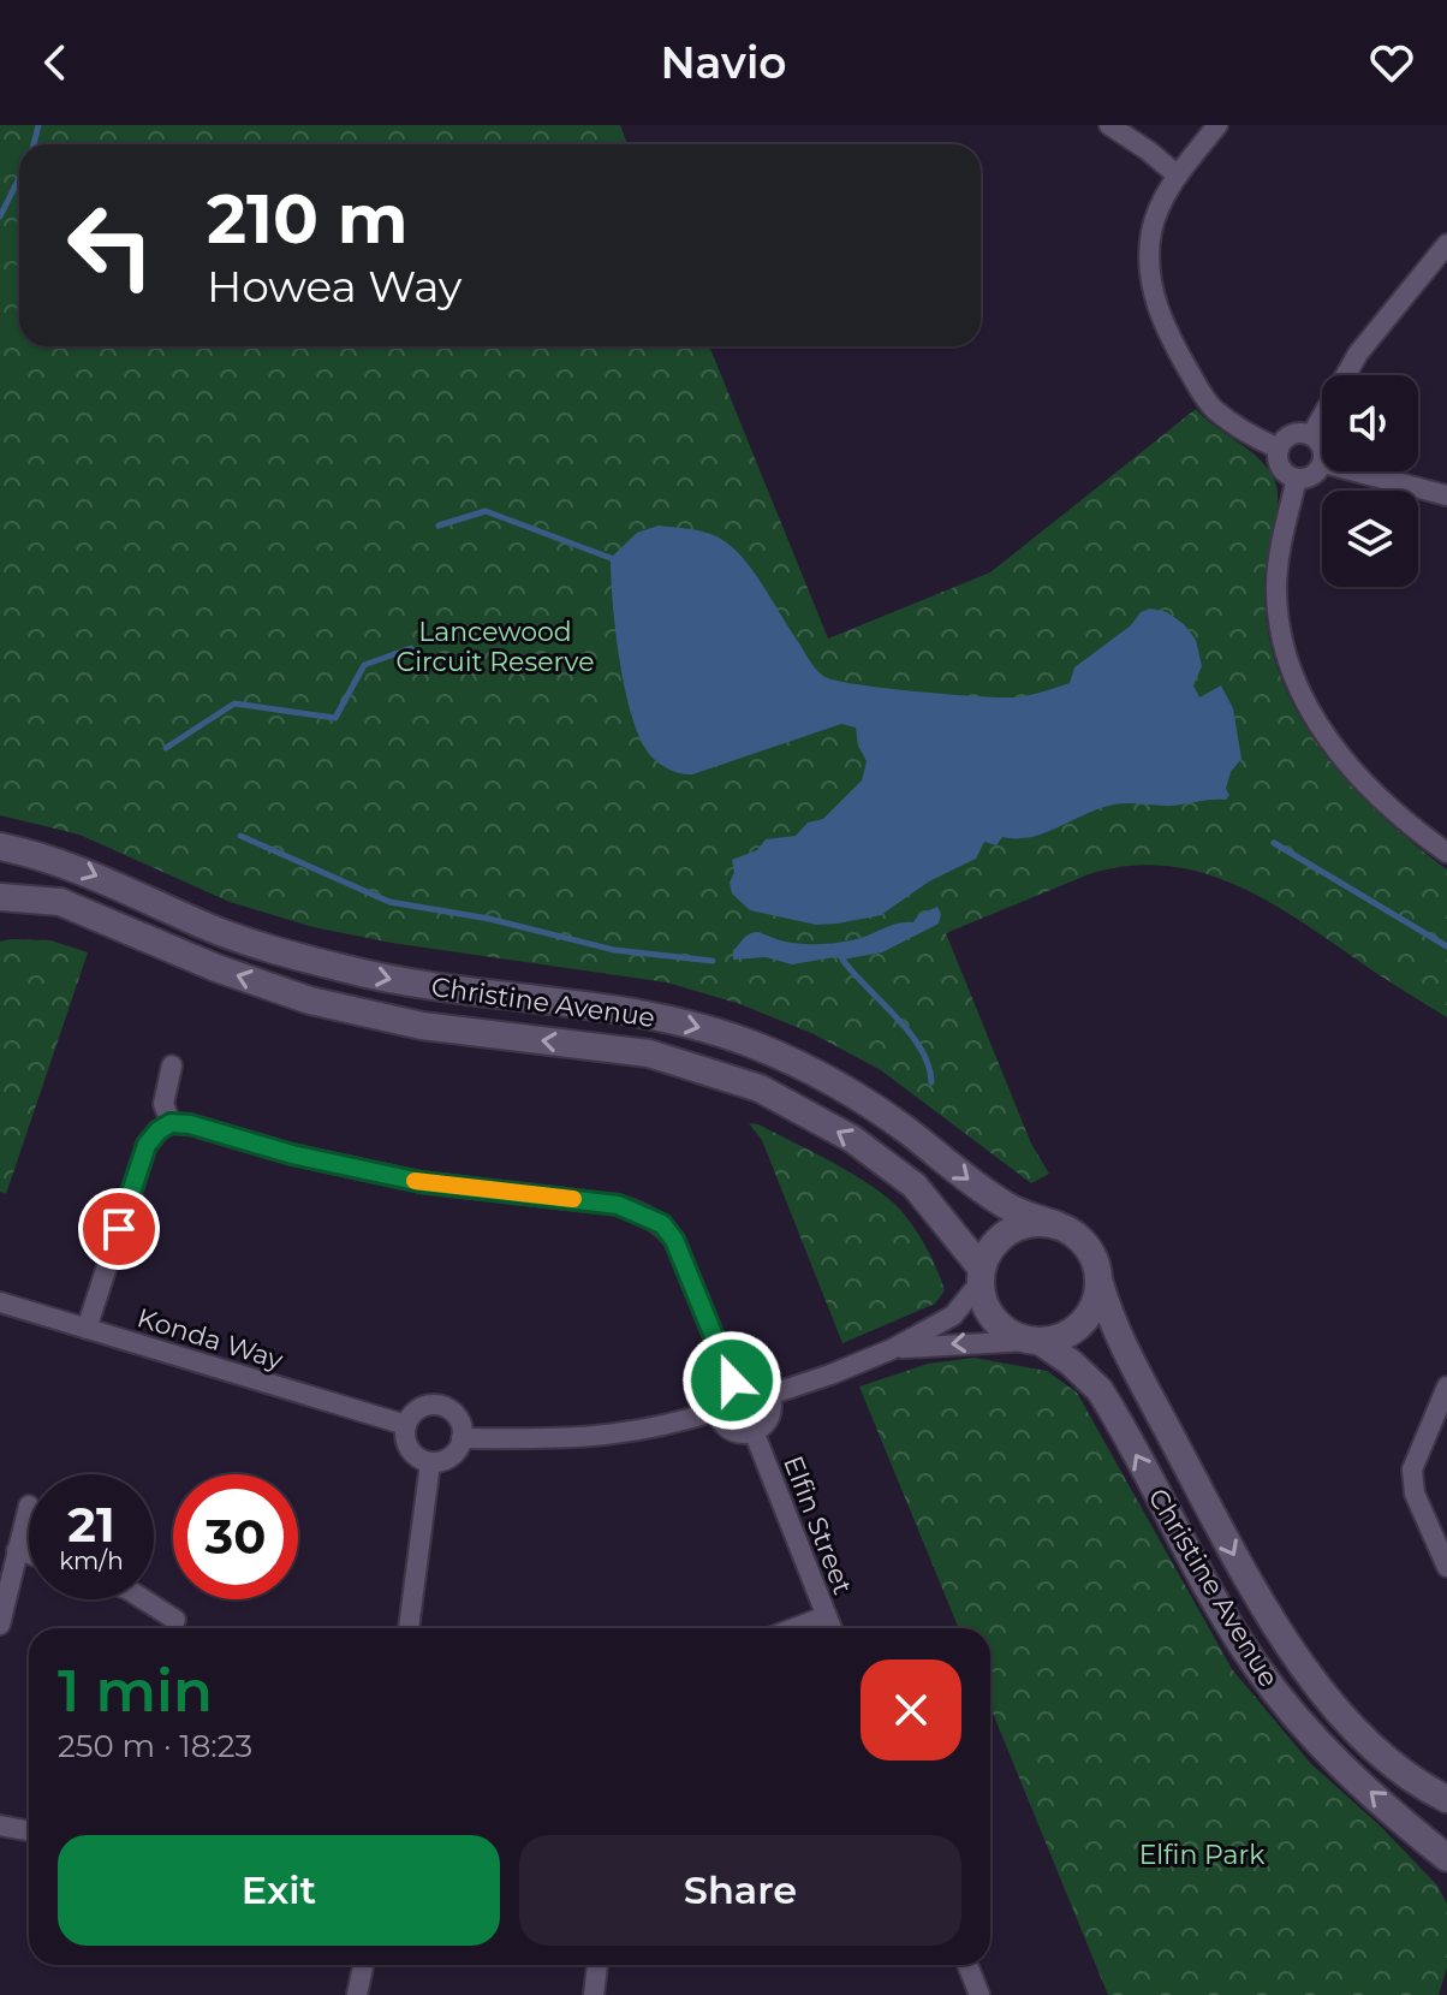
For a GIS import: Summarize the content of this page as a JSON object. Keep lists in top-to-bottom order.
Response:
{
  "streets": {
    "main road": ["Christine Avenue"],
    "street": ["Konda Way", "Elfin Street"]
  },
  "parks": ["Lancewood Circuit Reserve", "Elfin Park"],
  "page": {
    "header": "Navio",
    "turn": ["210 m", "Howea Way"],
    "speed": "21 km/h",
    "limit": "30",
    "heading": ["1 min", "250 m · 18:23"],
    "buttons": ["Exit", "Share"]
  }
}
